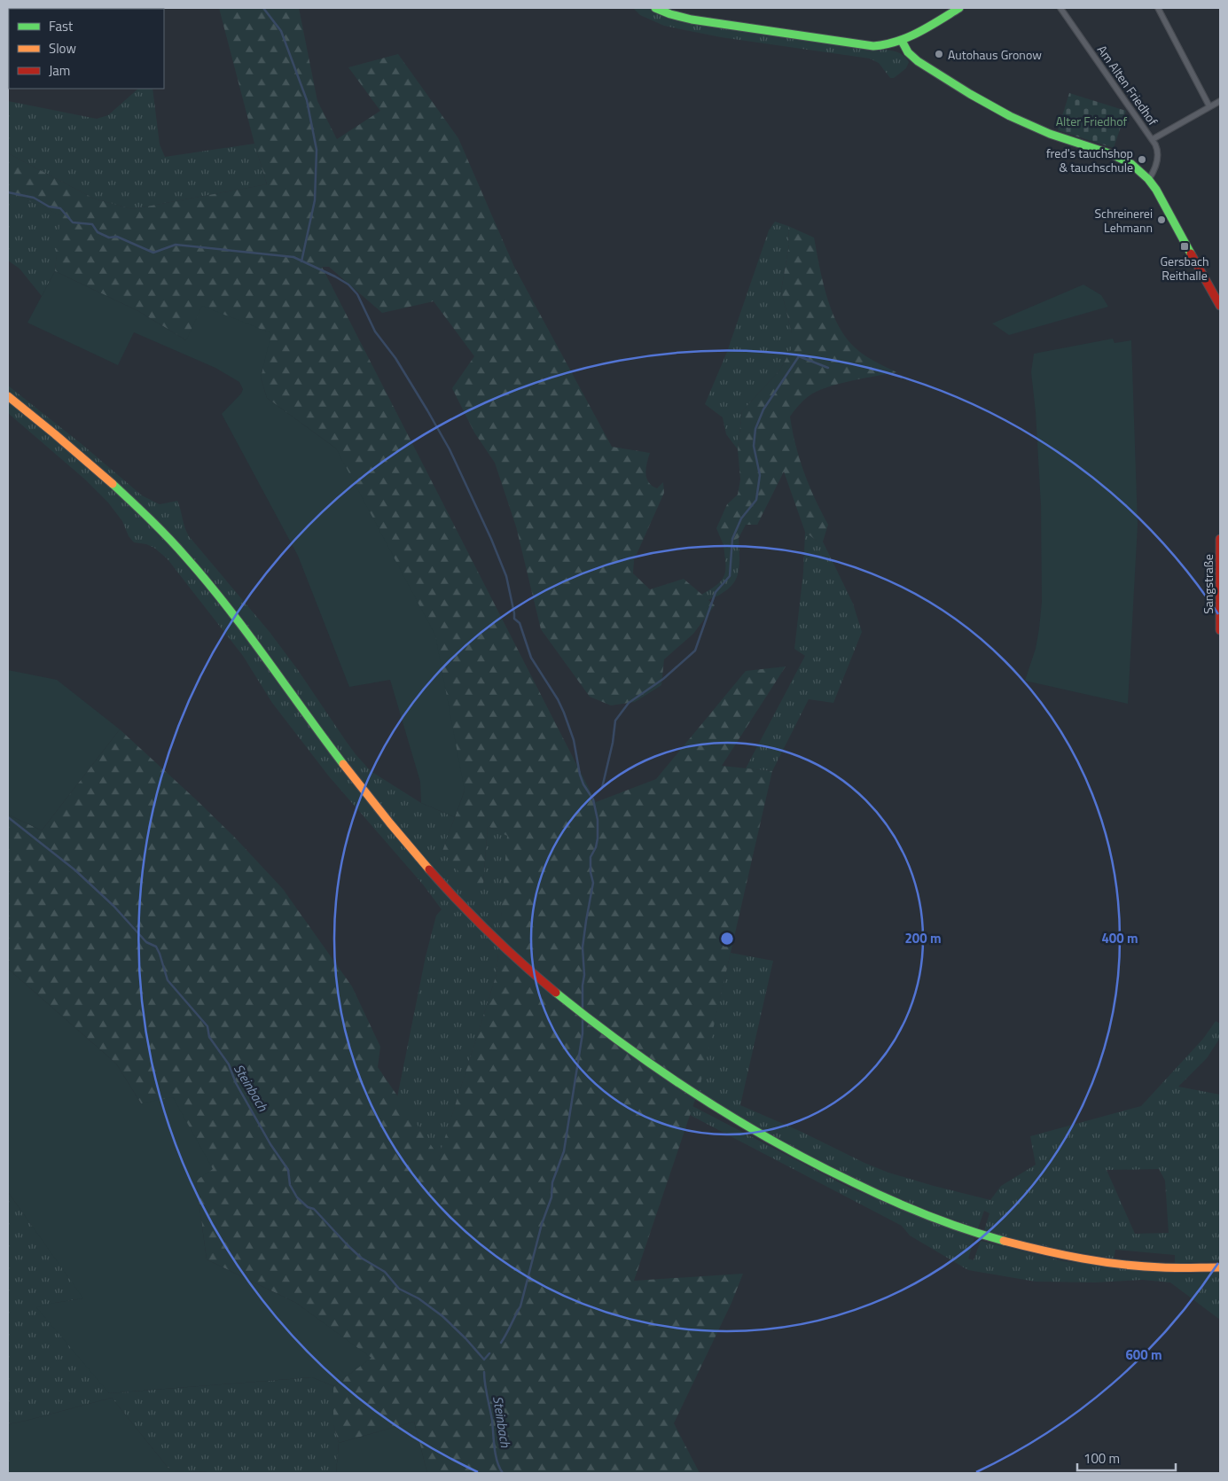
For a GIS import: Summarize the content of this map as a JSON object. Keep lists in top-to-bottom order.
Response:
{
  "streets": {
    "main road": ["Sangstraße"],
    "street": ["Am Alten Friedhof"]
  },
  "water": ["Steinbach"],
  "parks": ["Alter Friedhof"],
  "places": {
    "other": ["Autohaus Gronow", "fred's tauchshop & tauchschule", "Schreinerei Lehmann"],
    "transit": ["Gersbach Reithalle"]
  },
  "legend": ["Fast", "Slow", "Jam"],
  "scale_bar": "100 m",
  "rings": ["200 m", "400 m", "600 m"]
}
